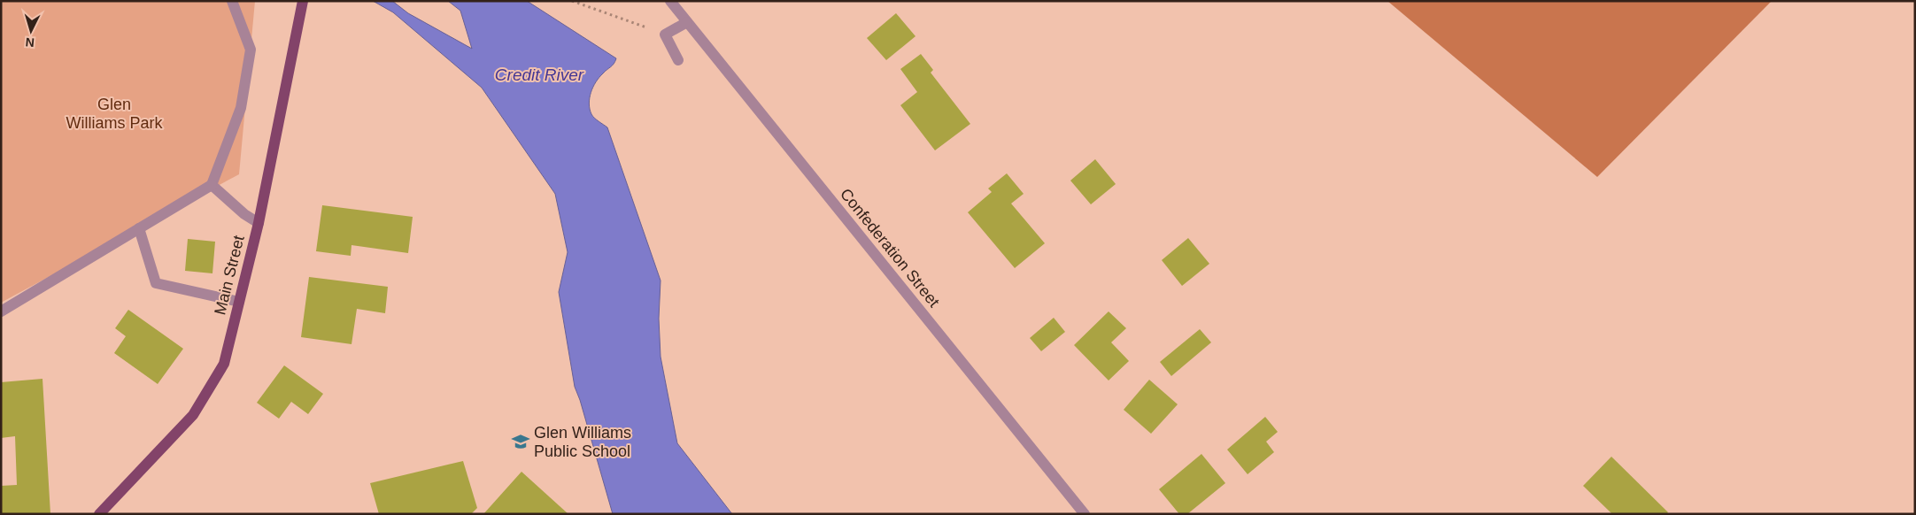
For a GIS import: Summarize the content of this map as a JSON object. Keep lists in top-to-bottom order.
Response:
{
  "streets": {
    "main road": ["Main Street"],
    "street": ["Confederation Street"]
  },
  "water": ["Credit River"],
  "parks": ["Glen Williams Park"],
  "places": {
    "school or university": ["Glen Williams Public School"]
  },
  "north": "bottom"
}
